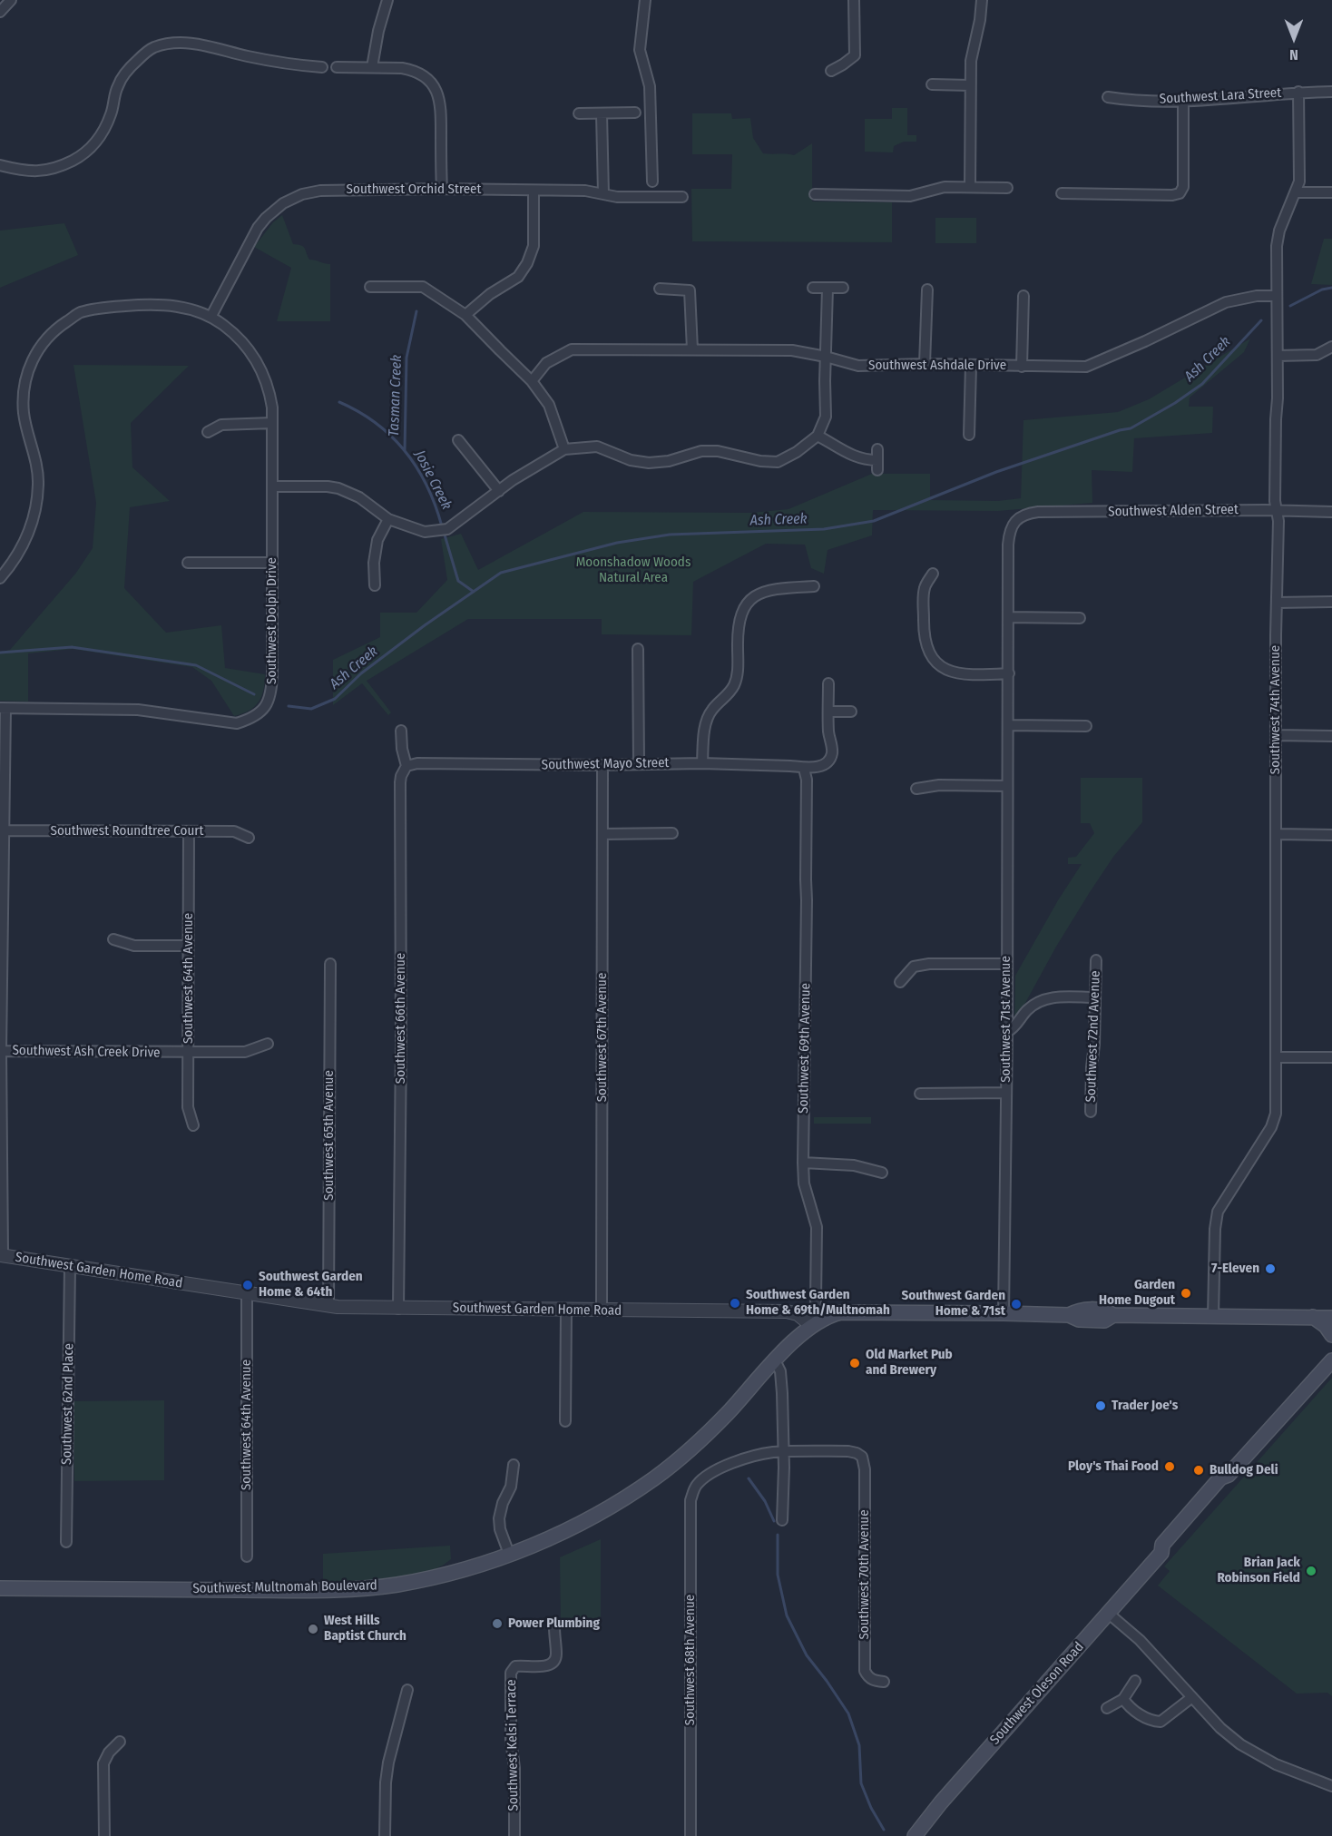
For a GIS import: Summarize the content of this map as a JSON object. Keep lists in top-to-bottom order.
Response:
{
  "streets": {
    "main road": ["Southwest Multnomah Boulevard", "Southwest Oleson Road"],
    "street": [
      "Southwest Lara Street",
      "Southwest Orchid Street",
      "Southwest Ashdale Drive",
      "Southwest Alden Street",
      "Southwest Dolph Drive",
      "Southwest 74th Avenue",
      "Southwest Mayo Street",
      "Southwest Roundtree Court",
      "Southwest 64th Avenue",
      "Southwest 66th Avenue",
      "Southwest 71st Avenue",
      "Southwest 72nd Avenue",
      "Southwest 67th Avenue",
      "Southwest 69th Avenue",
      "Southwest Ash Creek Drive",
      "Southwest 65th Avenue",
      "Southwest Garden Home Road",
      "Southwest 62nd Place",
      "Southwest 70th Avenue",
      "Southwest 68th Avenue",
      "Southwest Kelsi Terrace"
    ]
  },
  "crossings": [
    ["Southwest Lara Street", "Southwest 74th Avenue"],
    ["Southwest Orchid Street", "Southwest Dolph Drive"],
    ["Southwest Ashdale Drive", "Southwest 74th Avenue"],
    ["Southwest Alden Street", "Southwest 74th Avenue"],
    ["Southwest Alden Street", "Southwest 71st Avenue"],
    ["Southwest Mayo Street", "Southwest 66th Avenue"],
    ["Southwest Mayo Street", "Southwest 67th Avenue"],
    ["Southwest Mayo Street", "Southwest 69th Avenue"],
    ["Southwest Roundtree Court", "Southwest 64th Avenue"],
    ["Southwest 64th Avenue", "Southwest Ash Creek Drive"],
    ["Southwest 64th Avenue", "Southwest Garden Home Road"],
    ["Southwest 66th Avenue", "Southwest Garden Home Road"],
    ["Southwest 67th Avenue", "Southwest Garden Home Road"],
    ["Southwest 69th Avenue", "Southwest Garden Home Road"],
    ["Southwest 69th Avenue", "Southwest Multnomah Boulevard"],
    ["Southwest 65th Avenue", "Southwest Garden Home Road"],
    ["Southwest Garden Home Road", "Southwest 62nd Place"],
    ["Southwest Garden Home Road", "Southwest Multnomah Boulevard"],
    ["Southwest 70th Avenue", "Southwest 68th Avenue"]
  ],
  "water": ["Ash Creek", "Tasman Creek", "Josie Creek"],
  "parks": ["Moonshadow Woods Natural Area"],
  "places": [
    "7-Eleven",
    "Southwest Garden Home & 64th",
    "Garden Home Dugout",
    "Southwest Garden Home & 69th/Multnomah",
    "Southwest Garden Home & 71st",
    "Old Market Pub and Brewery",
    "Trader Joe's",
    "Ploy's Thai Food",
    "Bulldog Deli",
    "Brian Jack Robinson Field",
    "Power Plumbing",
    "West Hills Baptist Church"
  ],
  "north": "bottom"
}
